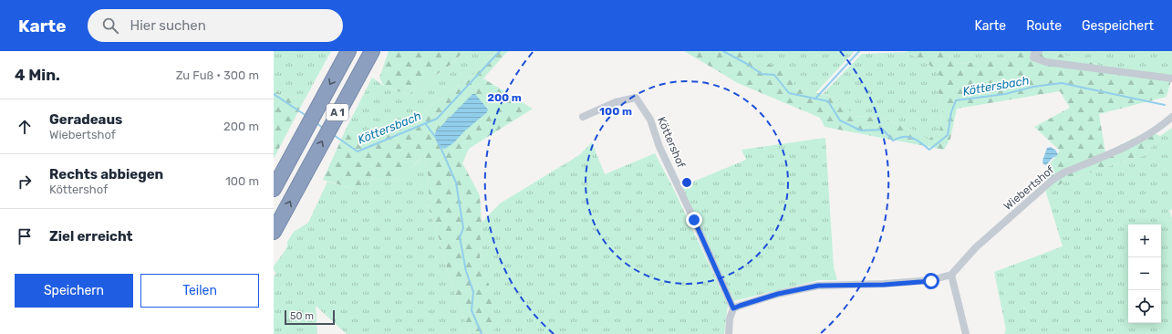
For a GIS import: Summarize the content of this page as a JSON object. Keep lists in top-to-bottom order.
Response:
{
  "streets": {
    "highway": ["A 1"],
    "street": ["Köttershof", "Wiebertshof"]
  },
  "water": ["Köttersbach"],
  "scale_bar": "50 m",
  "page": {
    "header": "Karte",
    "search": "Hier suchen",
    "nav": ["Karte", "Route", "Gespeichert"],
    "heading": ["4 Min.", "Zu Fuß · 300 m"],
    "list": [
      ["Geradeaus", "Wiebertshof", "200 m"],
      ["Rechts abbiegen", "Köttershof", "100 m"],
      "Ziel erreicht"
    ],
    "map_buttons": ["+", "−"],
    "buttons": ["Speichern", "Teilen"],
    "scale": "50 m"
  },
  "rings": ["200 m", "100 m"]
}
